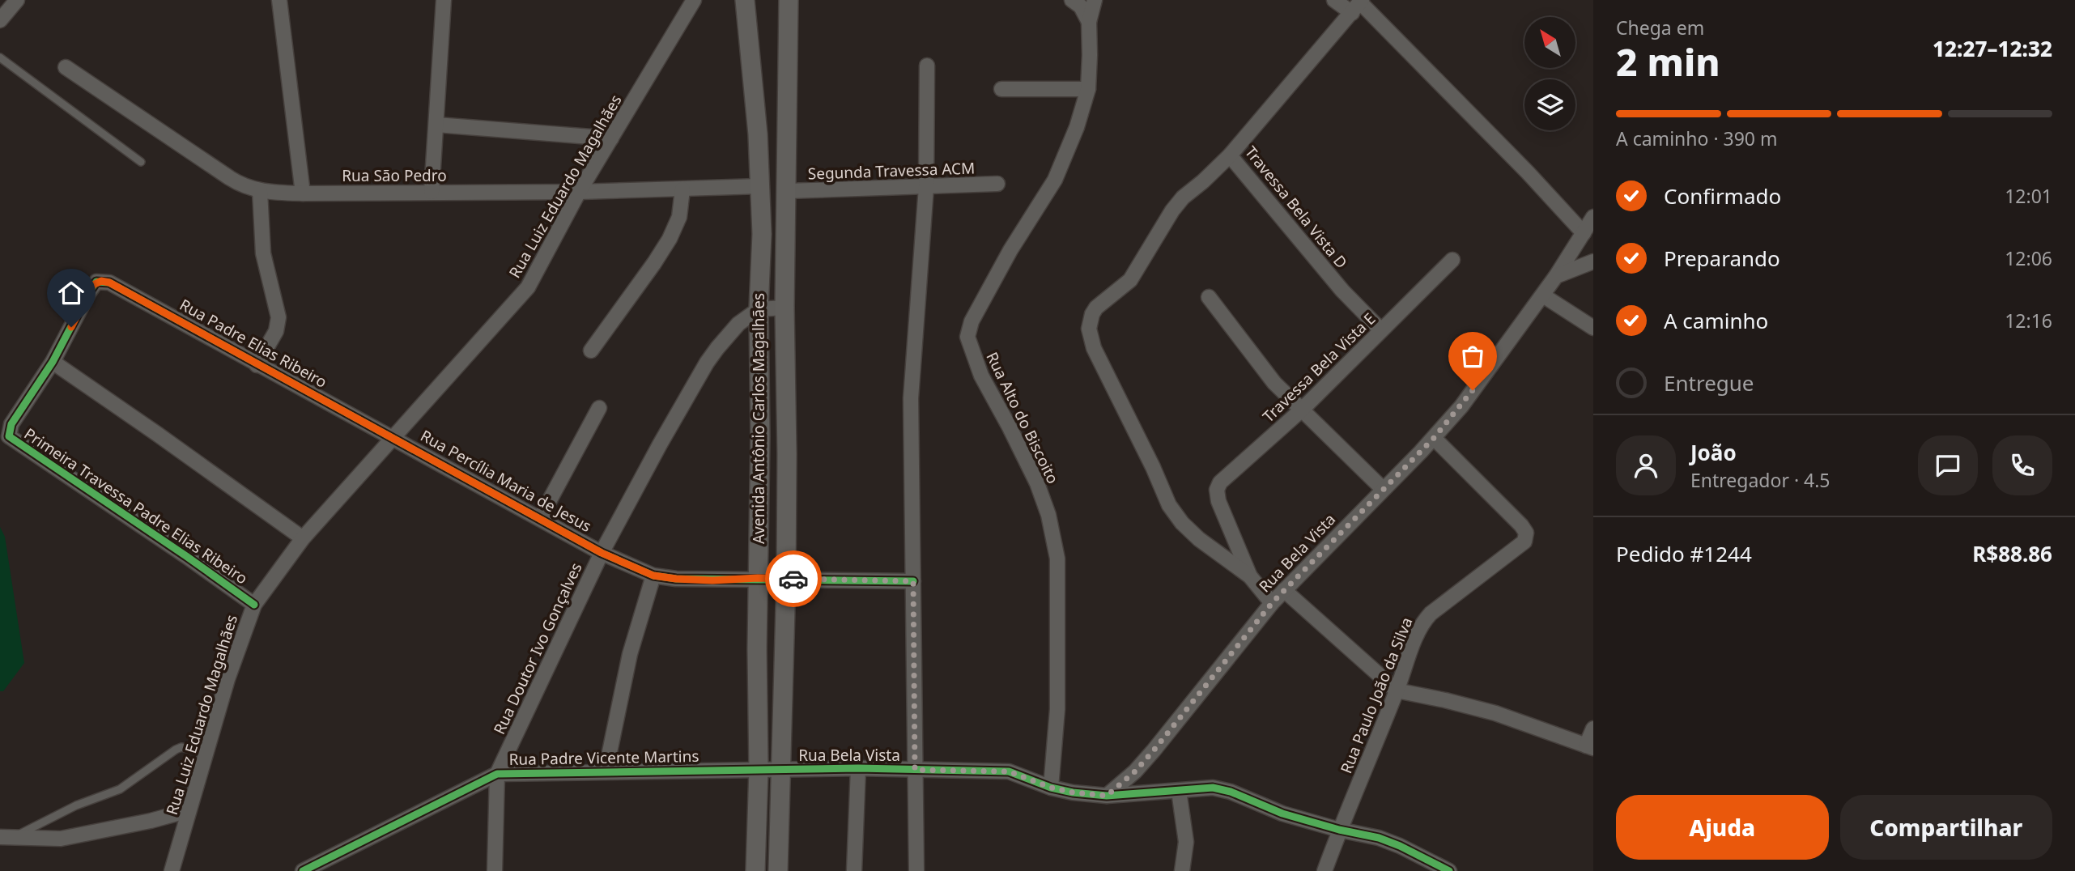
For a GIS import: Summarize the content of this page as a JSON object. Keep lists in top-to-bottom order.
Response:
{
  "streets": {
    "main road": ["Avenida Antônio Carlos Magalhães"],
    "street": [
      "Segunda Travessa ACM",
      "Rua São Pedro",
      "Rua Luiz Eduardo Magalhães",
      "Travessa Bela Vista D",
      "Rua Padre Elias Ribeiro",
      "Travessa Bela Vista E",
      "Rua Alto do Biscoito",
      "Rua Percília Maria de Jesus",
      "Primeira Travessa Padre Elias Ribeiro",
      "Rua Bela Vista",
      "Rua Doutor Ivo Gonçalves",
      "Rua Paulo João da Silva",
      "Rua Padre Vicente Martins"
    ]
  },
  "crossings": [
    ["Segunda Travessa ACM", "Avenida Antônio Carlos Magalhães"],
    ["Rua São Pedro", "Rua Luiz Eduardo Magalhães"],
    ["Rua São Pedro", "Avenida Antônio Carlos Magalhães"],
    ["Rua Luiz Eduardo Magalhães", "Rua Padre Elias Ribeiro"],
    ["Rua Luiz Eduardo Magalhães", "Rua Percília Maria de Jesus"],
    ["Rua Luiz Eduardo Magalhães", "Primeira Travessa Padre Elias Ribeiro"],
    ["Travessa Bela Vista D", "Travessa Bela Vista E"],
    ["Rua Padre Elias Ribeiro", "Rua Percília Maria de Jesus"],
    ["Rua Padre Elias Ribeiro", "Primeira Travessa Padre Elias Ribeiro"],
    ["Rua Alto do Biscoito", "Rua Bela Vista"],
    ["Avenida Antônio Carlos Magalhães", "Rua Percília Maria de Jesus"],
    ["Avenida Antônio Carlos Magalhães", "Rua Bela Vista"],
    ["Avenida Antônio Carlos Magalhães", "Rua Doutor Ivo Gonçalves"],
    ["Avenida Antônio Carlos Magalhães", "Rua Padre Vicente Martins"],
    ["Rua Percília Maria de Jesus", "Rua Doutor Ivo Gonçalves"],
    ["Rua Bela Vista", "Rua Paulo João da Silva"],
    ["Rua Bela Vista", "Rua Padre Vicente Martins"],
    ["Rua Doutor Ivo Gonçalves", "Rua Padre Vicente Martins"]
  ],
  "north": "top left",
  "page": {
    "heading": ["2 min", "Chega em", "12:27–12:32"],
    "panel": [
      "João",
      "Entregador · 4.5",
      "Pedido #1244",
      "R$88.86"
    ],
    "bar": "A caminho · 390 m",
    "list": [
      ["Confirmado", "12:01"],
      ["Preparando", "12:06"],
      ["A caminho", "12:16"],
      "Entregue"
    ],
    "buttons": ["Ajuda", "Compartilhar"]
  }
}
